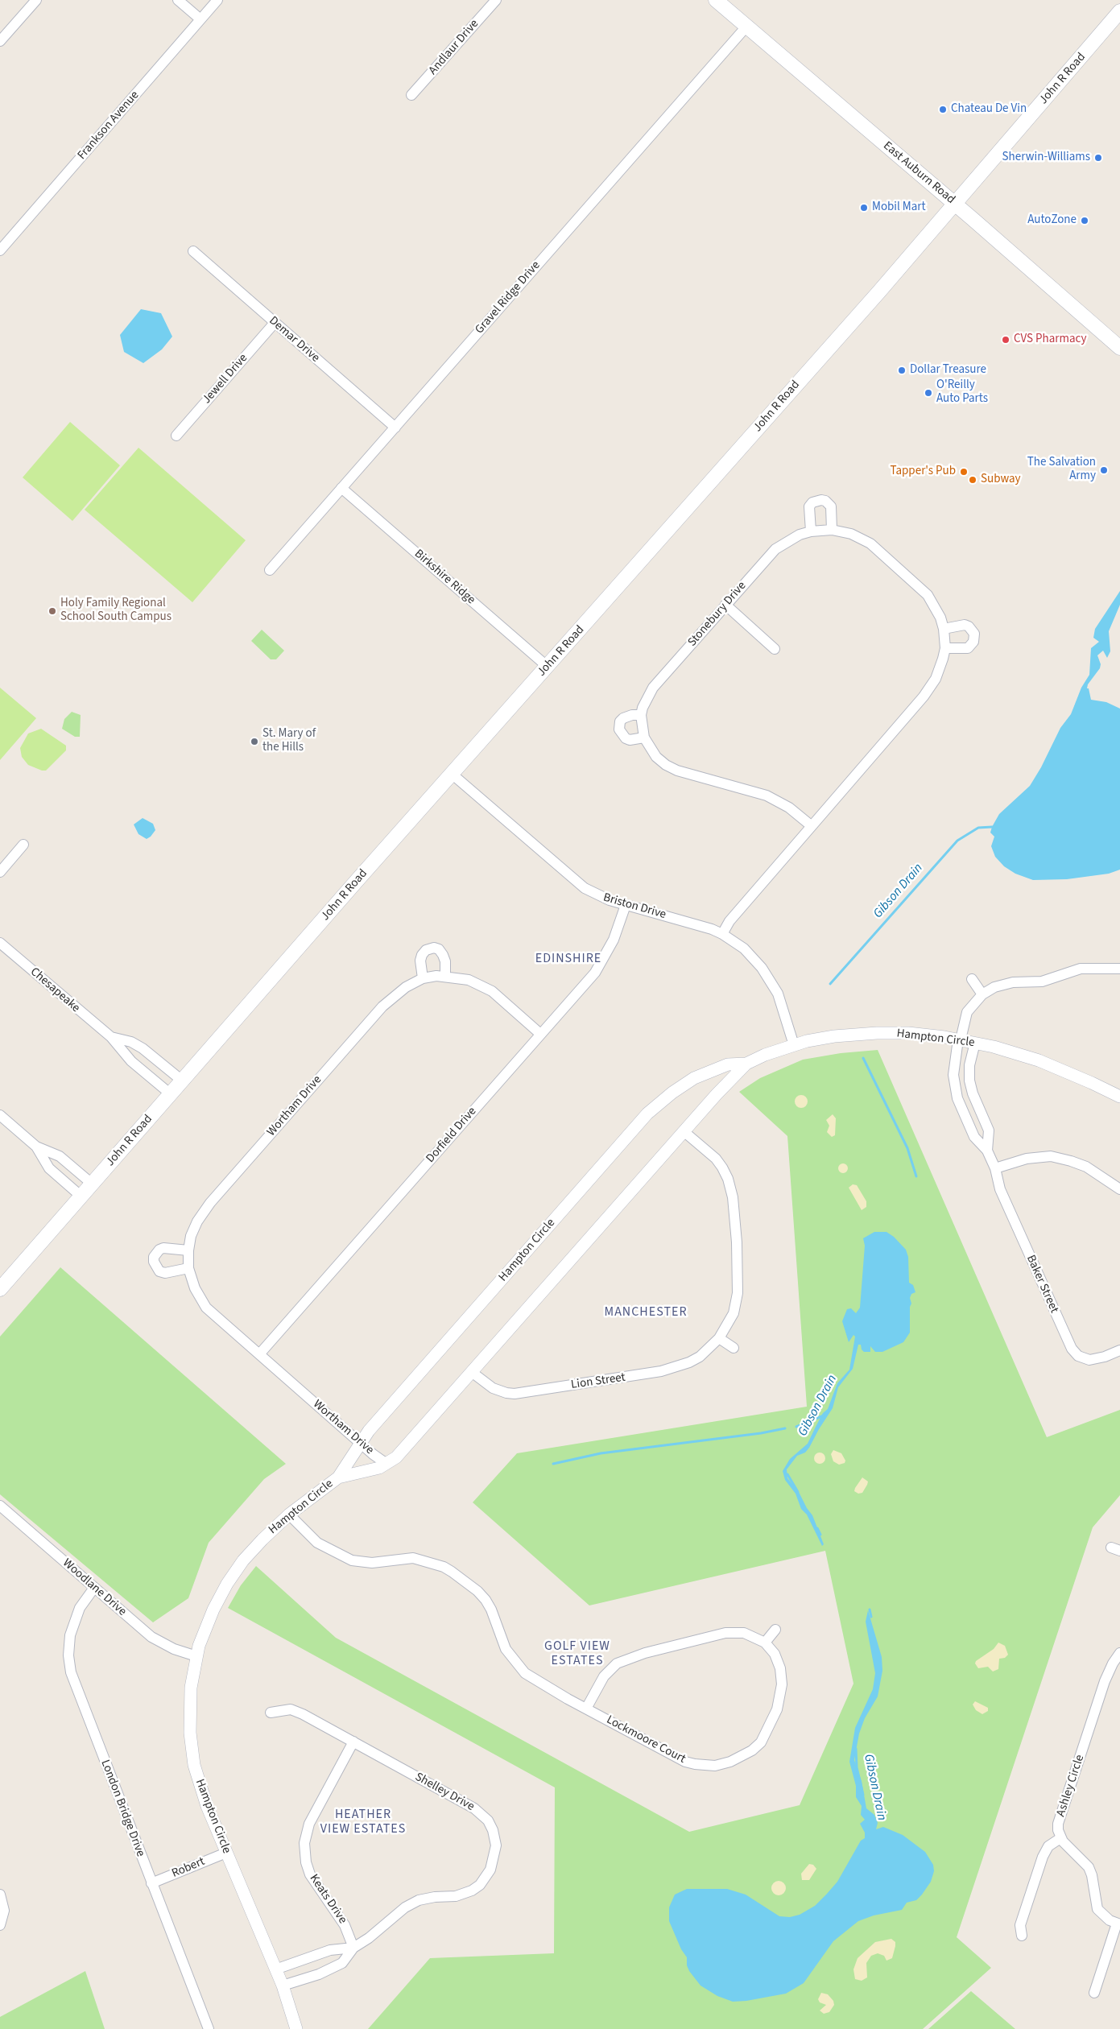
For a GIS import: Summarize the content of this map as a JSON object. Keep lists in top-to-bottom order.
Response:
{
  "streets": {
    "main road": ["John R Road", "East Auburn Road"],
    "street": [
      "Andlaur Drive",
      "Frankson Avenue",
      "Gravel Ridge Drive",
      "Demar Drive",
      "Jewell Drive",
      "Birkshire Ridge",
      "Stonebury Drive",
      "Briston Drive",
      "Chesapeake",
      "Hampton Circle",
      "Wortham Drive",
      "Dorfield Drive",
      "Baker Street",
      "Lion Street",
      "Woodlane Drive",
      "Lockmoore Court",
      "Ashley Circle",
      "Shelley Drive",
      "London Bridge Drive",
      "Robert",
      "Keats Drive"
    ]
  },
  "crossings": [
    ["John R Road", "East Auburn Road"],
    ["John R Road", "Birkshire Ridge"],
    ["John R Road", "Briston Drive"],
    ["John R Road", "Chesapeake"],
    ["East Auburn Road", "Gravel Ridge Drive"],
    ["Gravel Ridge Drive", "Demar Drive"],
    ["Gravel Ridge Drive", "Birkshire Ridge"],
    ["Demar Drive", "Jewell Drive"],
    ["Stonebury Drive", "Briston Drive"],
    ["Briston Drive", "Hampton Circle"],
    ["Briston Drive", "Dorfield Drive"],
    ["Hampton Circle", "Wortham Drive"],
    ["Hampton Circle", "Baker Street"],
    ["Hampton Circle", "Lion Street"],
    ["Hampton Circle", "Woodlane Drive"],
    ["Hampton Circle", "Lockmoore Court"],
    ["Hampton Circle", "Shelley Drive"],
    ["Hampton Circle", "Robert"],
    ["Wortham Drive", "Dorfield Drive"],
    ["Woodlane Drive", "London Bridge Drive"],
    ["Shelley Drive", "Keats Drive"],
    ["London Bridge Drive", "Robert"]
  ],
  "districts": [
    "EDINSHIRE",
    "MANCHESTER",
    "GOLF VIEW ESTATES",
    "HEATHER VIEW ESTATES"
  ],
  "water": ["Gibson Drain"],
  "places": [
    "Chateau De Vin",
    "Sherwin-Williams",
    "Mobil Mart",
    "AutoZone",
    "CVS Pharmacy",
    "Dollar Treasure",
    "O'Reilly Auto Parts",
    "The Salvation Army",
    "Tapper's Pub",
    "Subway",
    "Holy Family Regional School South Campus",
    "St. Mary of the Hills"
  ]
}
